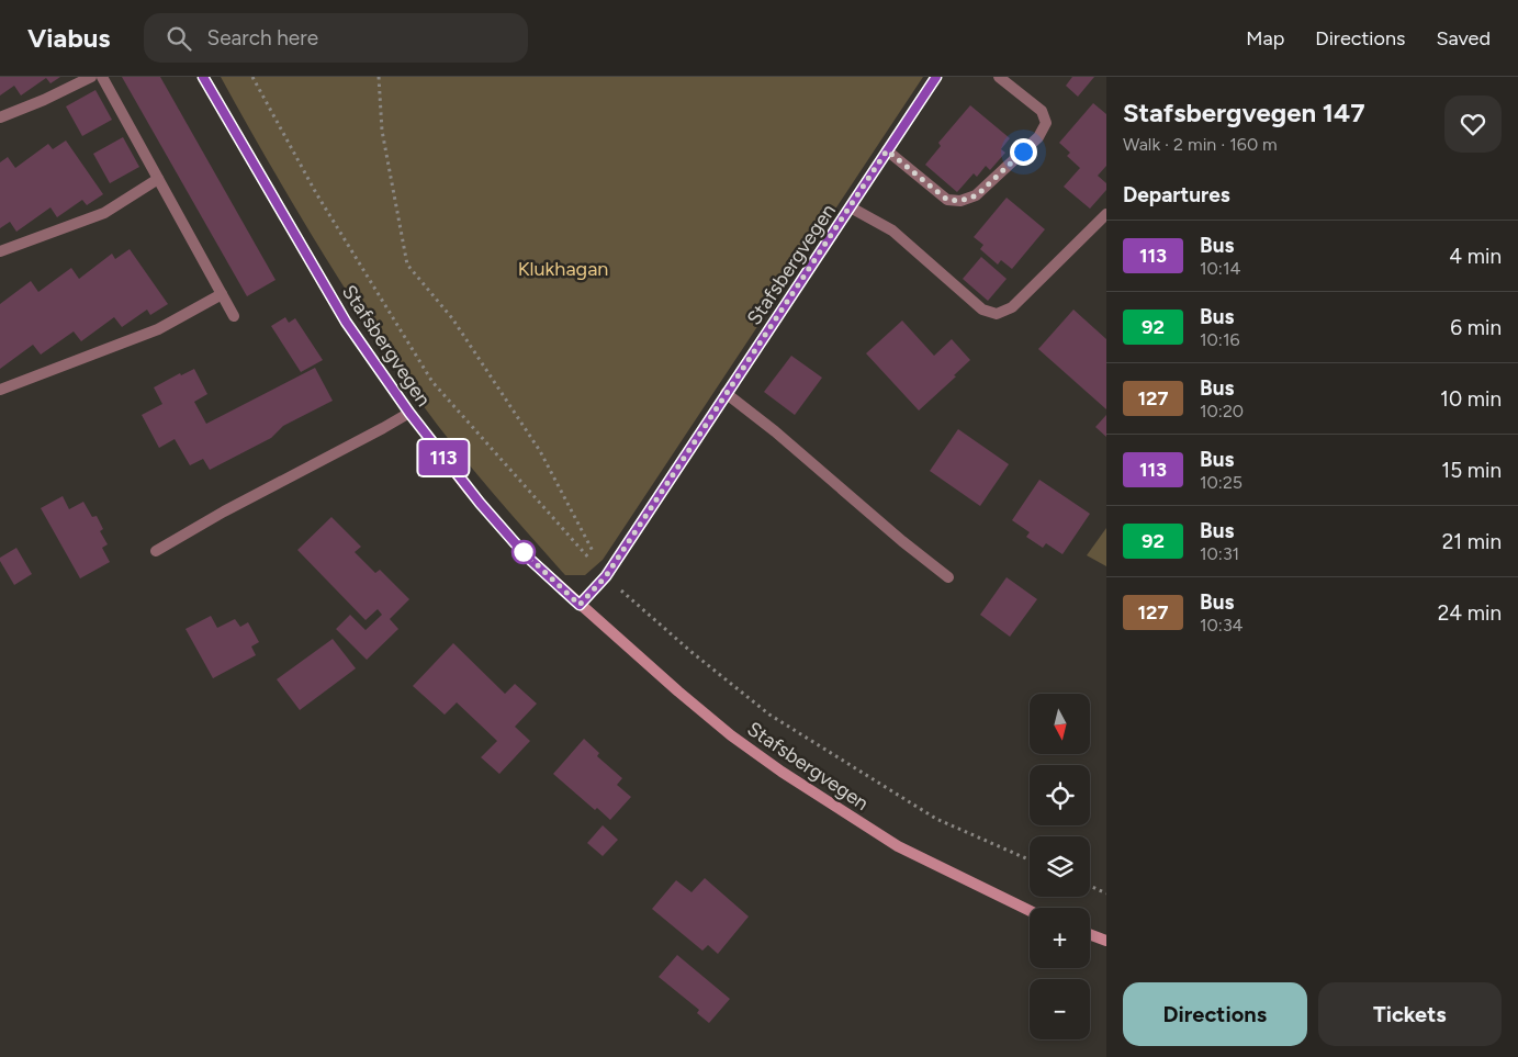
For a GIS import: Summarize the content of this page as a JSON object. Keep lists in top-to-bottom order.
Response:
{
  "streets": {
    "main road": ["Stafsbergvegen"]
  },
  "parks": ["Klukhagan"],
  "lines": ["bus line 113"],
  "north": "bottom",
  "page": {
    "header": "Viabus",
    "search": "Search here",
    "nav": ["Map", "Directions", "Saved"],
    "on_map": "113",
    "heading": [
      ["Stafsbergvegen 147", "Walk · 2 min · 160 m"],
      "Departures"
    ],
    "list": [
      {
        "mark": "113",
        "name": "Bus",
        "note": "10:14",
        "value": "4 min"
      },
      {
        "mark": "92",
        "name": "Bus",
        "note": "10:16",
        "value": "6 min"
      },
      {
        "mark": "127",
        "name": "Bus",
        "note": "10:20",
        "value": "10 min"
      },
      {
        "mark": "113",
        "name": "Bus",
        "note": "10:25",
        "value": "15 min"
      },
      {
        "mark": "92",
        "name": "Bus",
        "note": "10:31",
        "value": "21 min"
      },
      {
        "mark": "127",
        "name": "Bus",
        "note": "10:34",
        "value": "24 min"
      }
    ],
    "map_buttons": ["+", "−"],
    "buttons": ["Directions", "Tickets"]
  }
}
